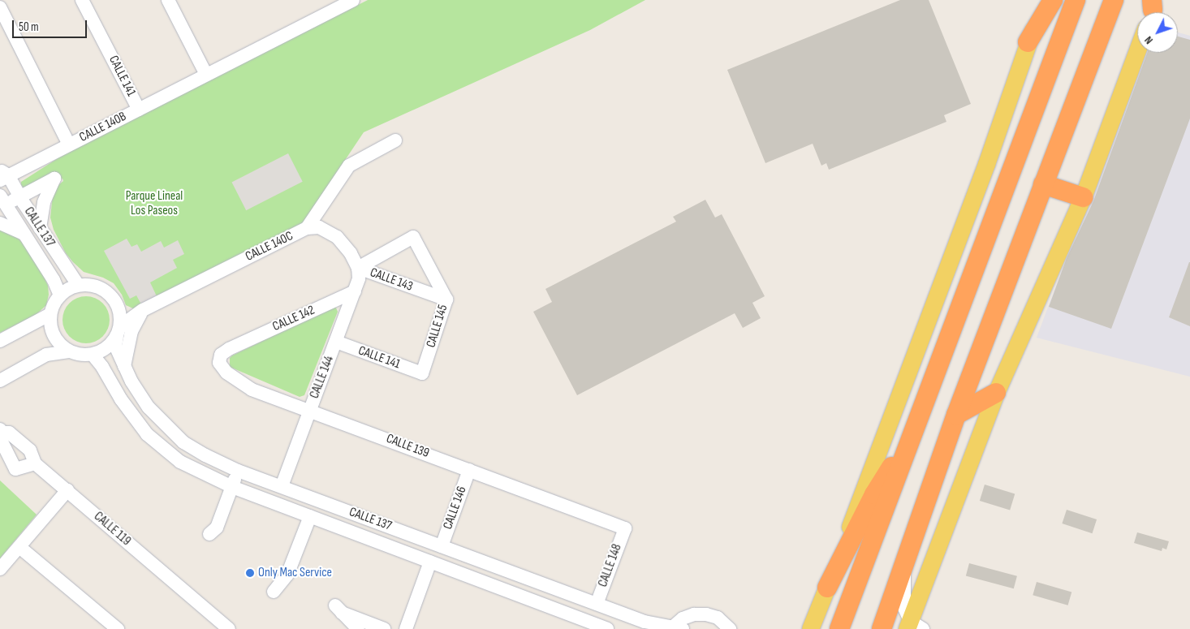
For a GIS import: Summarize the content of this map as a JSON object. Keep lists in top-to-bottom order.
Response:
{
  "streets": {
    "street": [
      "CALLE 141",
      "CALLE 140B",
      "CALLE 137",
      "CALLE 140C",
      "CALLE 143",
      "CALLE 142",
      "CALLE 145",
      "CALLE 144",
      "CALLE 139",
      "CALLE 146",
      "CALLE 119",
      "CALLE 148"
    ]
  },
  "crossings": [
    ["CALLE 141", "CALLE 140B"],
    ["CALLE 141", "CALLE 145"],
    ["CALLE 141", "CALLE 144"],
    ["CALLE 140B", "CALLE 137"],
    ["CALLE 137", "CALLE 140C"],
    ["CALLE 137", "CALLE 144"],
    ["CALLE 137", "CALLE 146"],
    ["CALLE 137", "CALLE 148"],
    ["CALLE 140C", "CALLE 143"],
    ["CALLE 143", "CALLE 145"],
    ["CALLE 143", "CALLE 144"],
    ["CALLE 142", "CALLE 144"],
    ["CALLE 142", "CALLE 139"],
    ["CALLE 145", "CALLE 144"],
    ["CALLE 144", "CALLE 139"],
    ["CALLE 139", "CALLE 146"],
    ["CALLE 139", "CALLE 148"]
  ],
  "parks": ["Parque Lineal Los Paseos"],
  "places": ["Only Mac Service"],
  "scale_bar": "50 m",
  "north": "bottom left"
}
